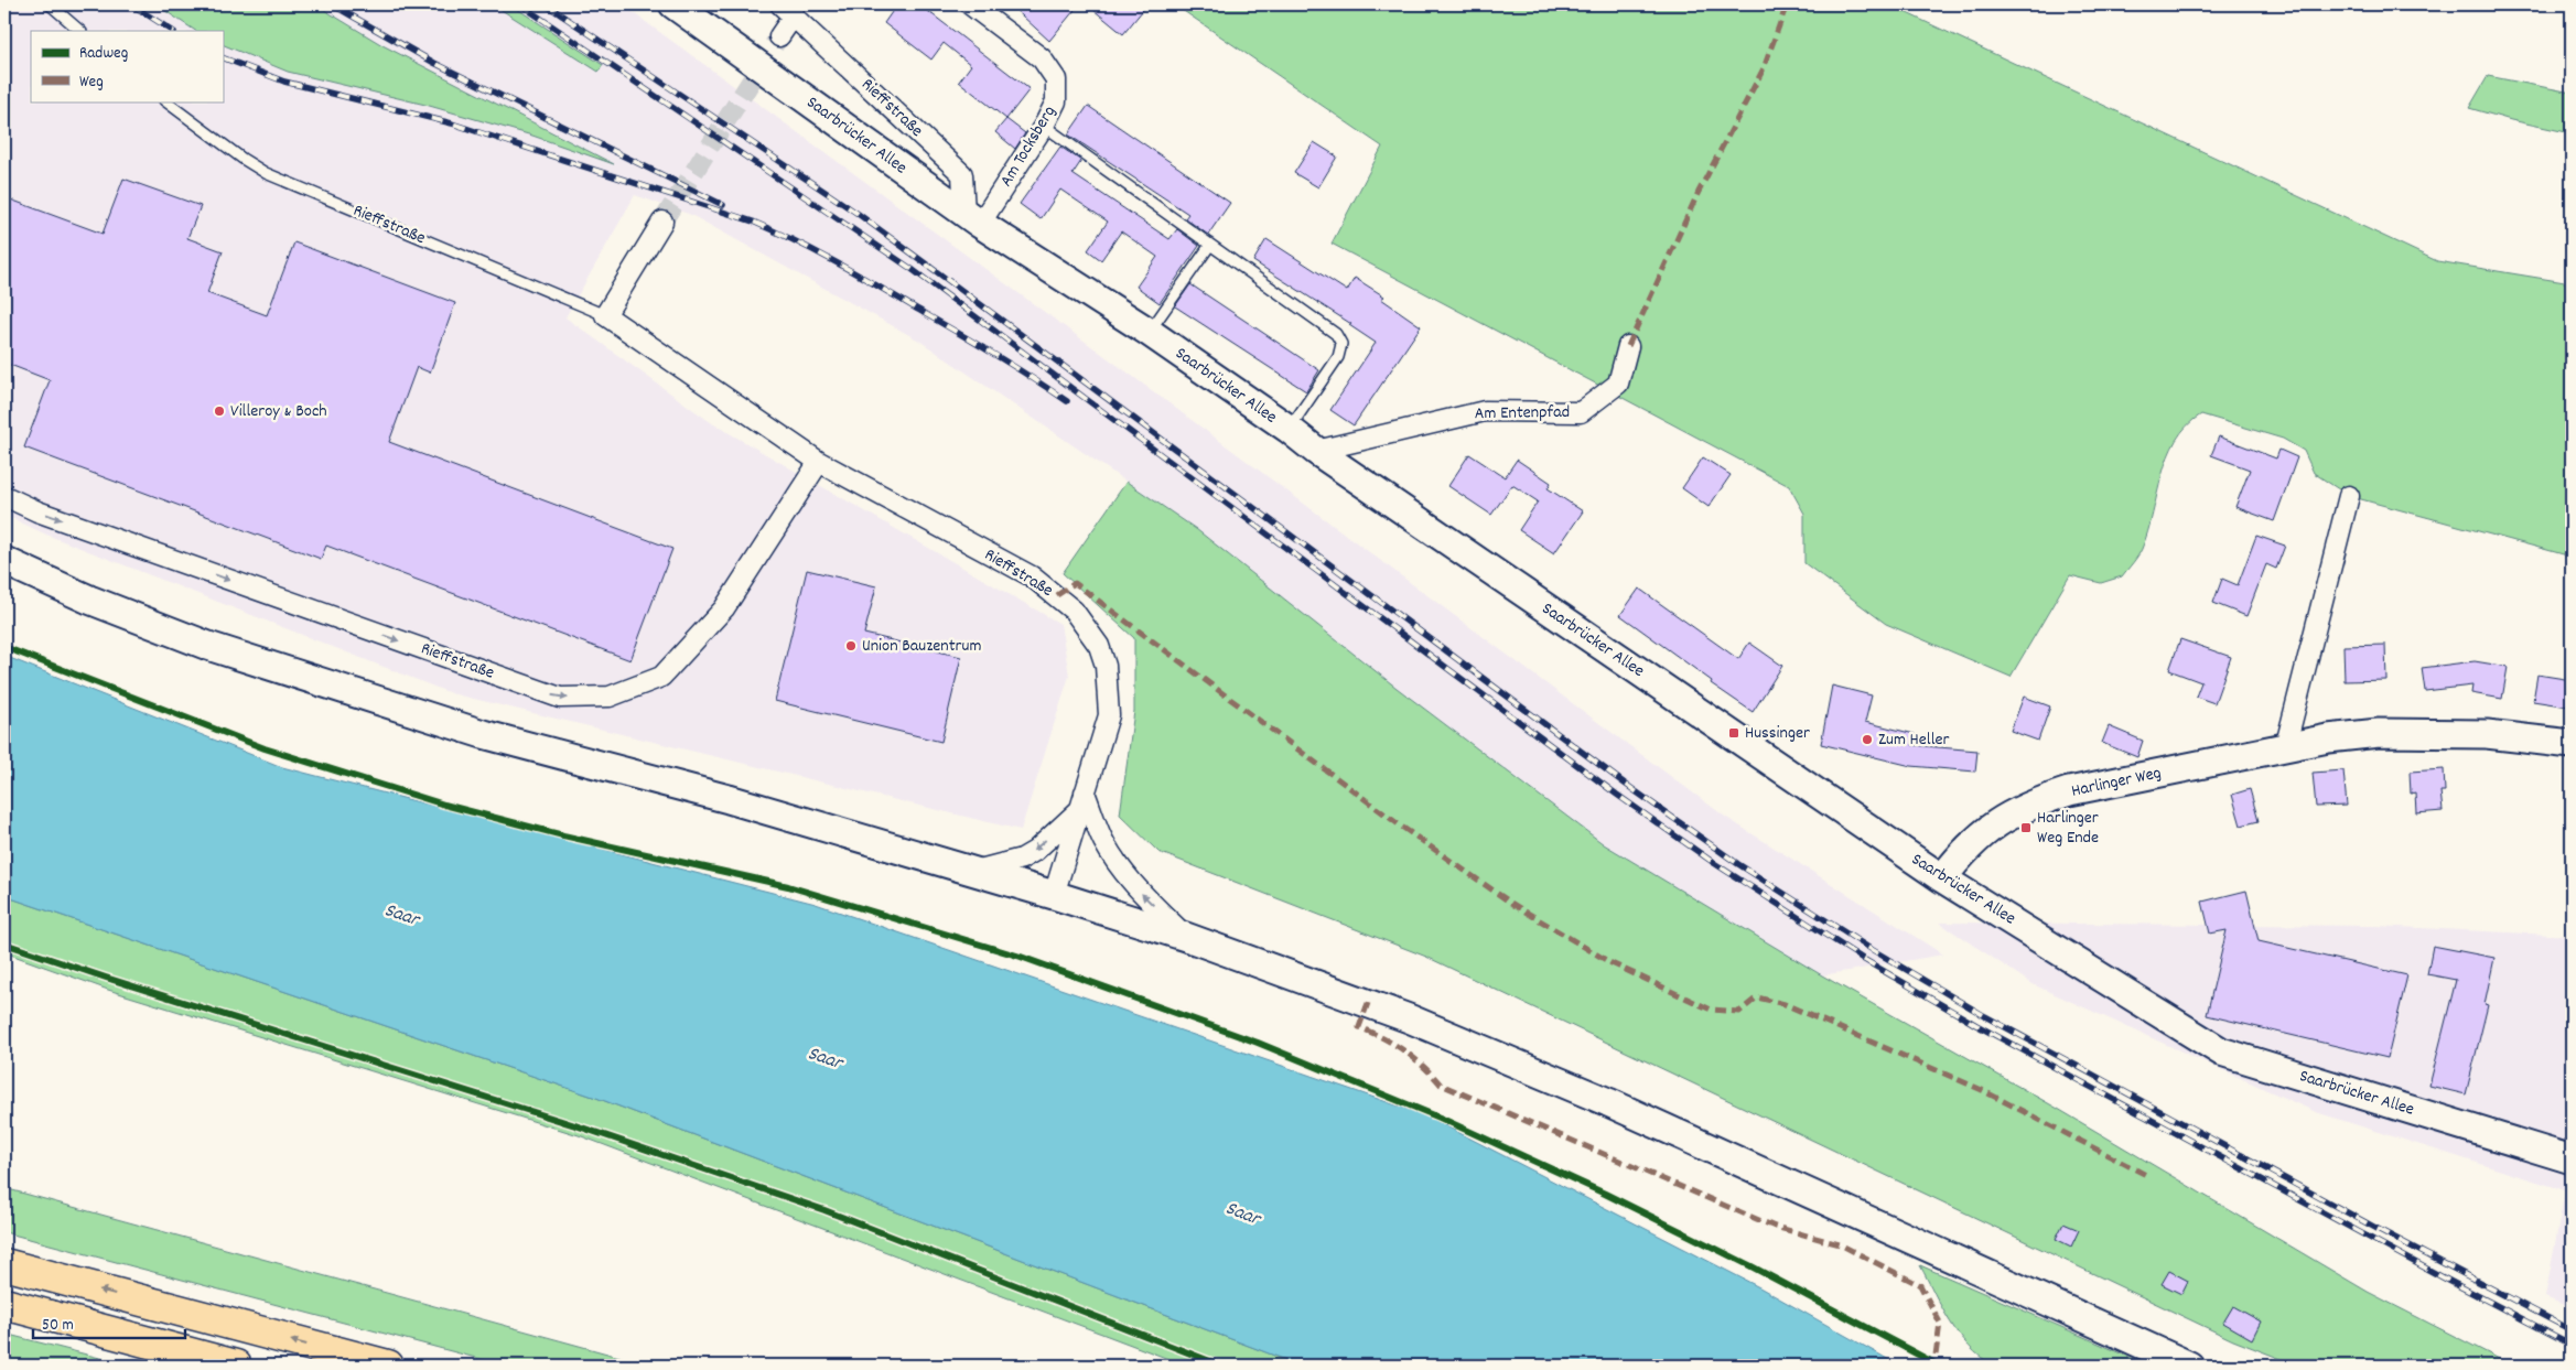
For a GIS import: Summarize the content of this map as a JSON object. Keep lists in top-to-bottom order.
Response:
{
  "streets": {
    "street": [
      "Rieffstraße",
      "Saarbrücker Allee",
      "Am Tocksberg",
      "Am Entenpfad",
      "Harlinger Weg"
    ]
  },
  "crossings": [
    ["Rieffstraße", "Saarbrücker Allee"],
    ["Rieffstraße", "Am Tocksberg"],
    ["Saarbrücker Allee", "Am Tocksberg"],
    ["Saarbrücker Allee", "Am Entenpfad"],
    ["Saarbrücker Allee", "Harlinger Weg"]
  ],
  "water": ["Saar"],
  "places": {
    "other": ["Villeroy & Boch", "Union Bauzentrum", "Zum Heller"],
    "transit": ["Hussinger", "Harlinger Weg Ende"]
  },
  "legend": ["Radweg", "Weg"],
  "scale_bar": "50 m"
}
